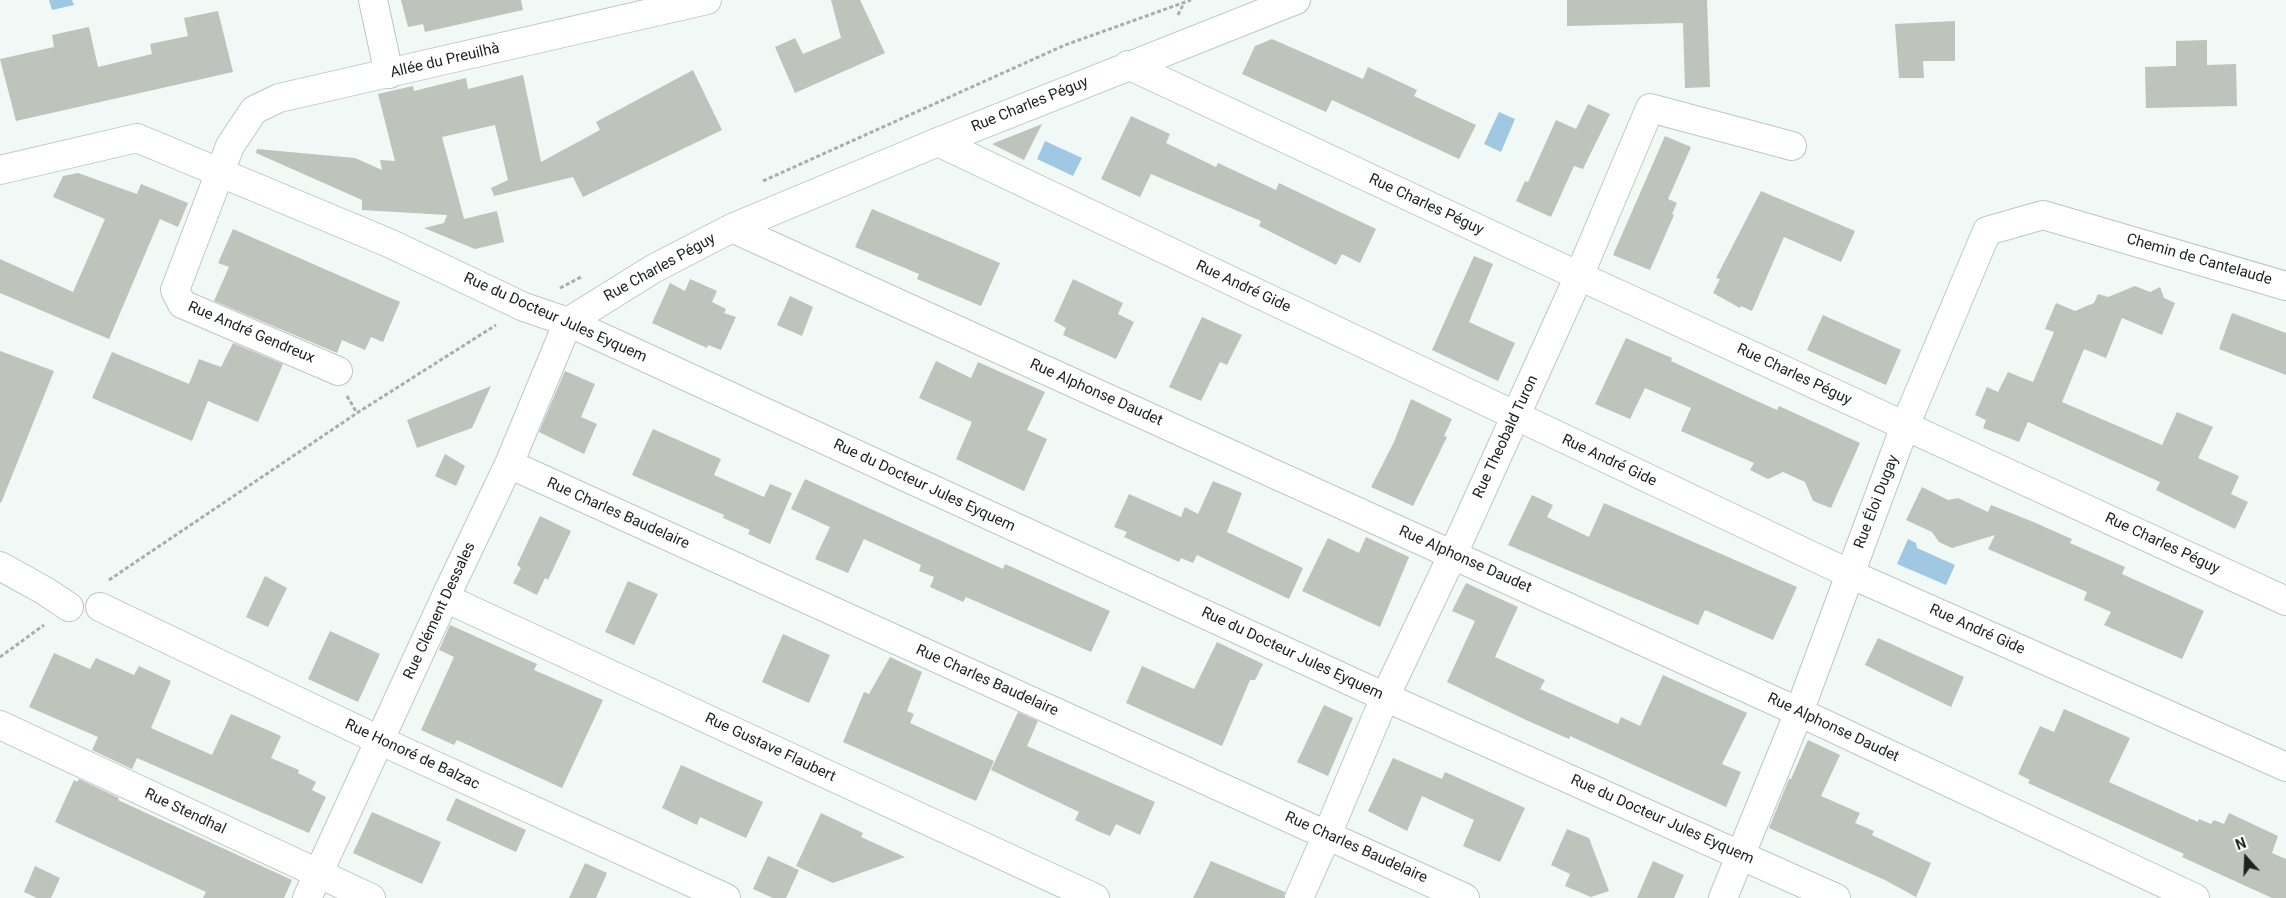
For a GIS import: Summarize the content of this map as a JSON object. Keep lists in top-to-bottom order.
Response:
{
  "streets": {
    "street": [
      "Allée du Preuilhà",
      "Rue Charles Péguy",
      "Chemin de Cantelaude",
      "Rue André Gide",
      "Rue du Docteur Jules Eyquem",
      "Rue André Gendreux",
      "Rue Alphonse Daudet",
      "Rue Theobald Turon",
      "Rue Éloi Dugay",
      "Rue Charles Baudelaire",
      "Rue Clément Dessales",
      "Rue Gustave Flaubert",
      "Rue Honoré de Balzac",
      "Rue Stendhal"
    ]
  },
  "crossings": [
    ["Allée du Preuilhà", "Rue du Docteur Jules Eyquem"],
    ["Allée du Preuilhà", "Rue André Gendreux"],
    ["Rue Charles Péguy", "Rue André Gide"],
    ["Rue Charles Péguy", "Rue du Docteur Jules Eyquem"],
    ["Rue Charles Péguy", "Rue Alphonse Daudet"],
    ["Rue Charles Péguy", "Rue Theobald Turon"],
    ["Rue Charles Péguy", "Rue Éloi Dugay"],
    ["Rue Charles Péguy", "Rue Clément Dessales"],
    ["Chemin de Cantelaude", "Rue Éloi Dugay"],
    ["Rue André Gide", "Rue Theobald Turon"],
    ["Rue André Gide", "Rue Éloi Dugay"],
    ["Rue du Docteur Jules Eyquem", "Rue André Gendreux"],
    ["Rue du Docteur Jules Eyquem", "Rue Theobald Turon"],
    ["Rue du Docteur Jules Eyquem", "Rue Éloi Dugay"],
    ["Rue du Docteur Jules Eyquem", "Rue Clément Dessales"],
    ["Rue Alphonse Daudet", "Rue Theobald Turon"],
    ["Rue Alphonse Daudet", "Rue Éloi Dugay"],
    ["Rue Theobald Turon", "Rue Charles Baudelaire"],
    ["Rue Charles Baudelaire", "Rue Clément Dessales"],
    ["Rue Clément Dessales", "Rue Gustave Flaubert"],
    ["Rue Clément Dessales", "Rue Honoré de Balzac"],
    ["Rue Clément Dessales", "Rue Stendhal"]
  ],
  "north": "top"
}
